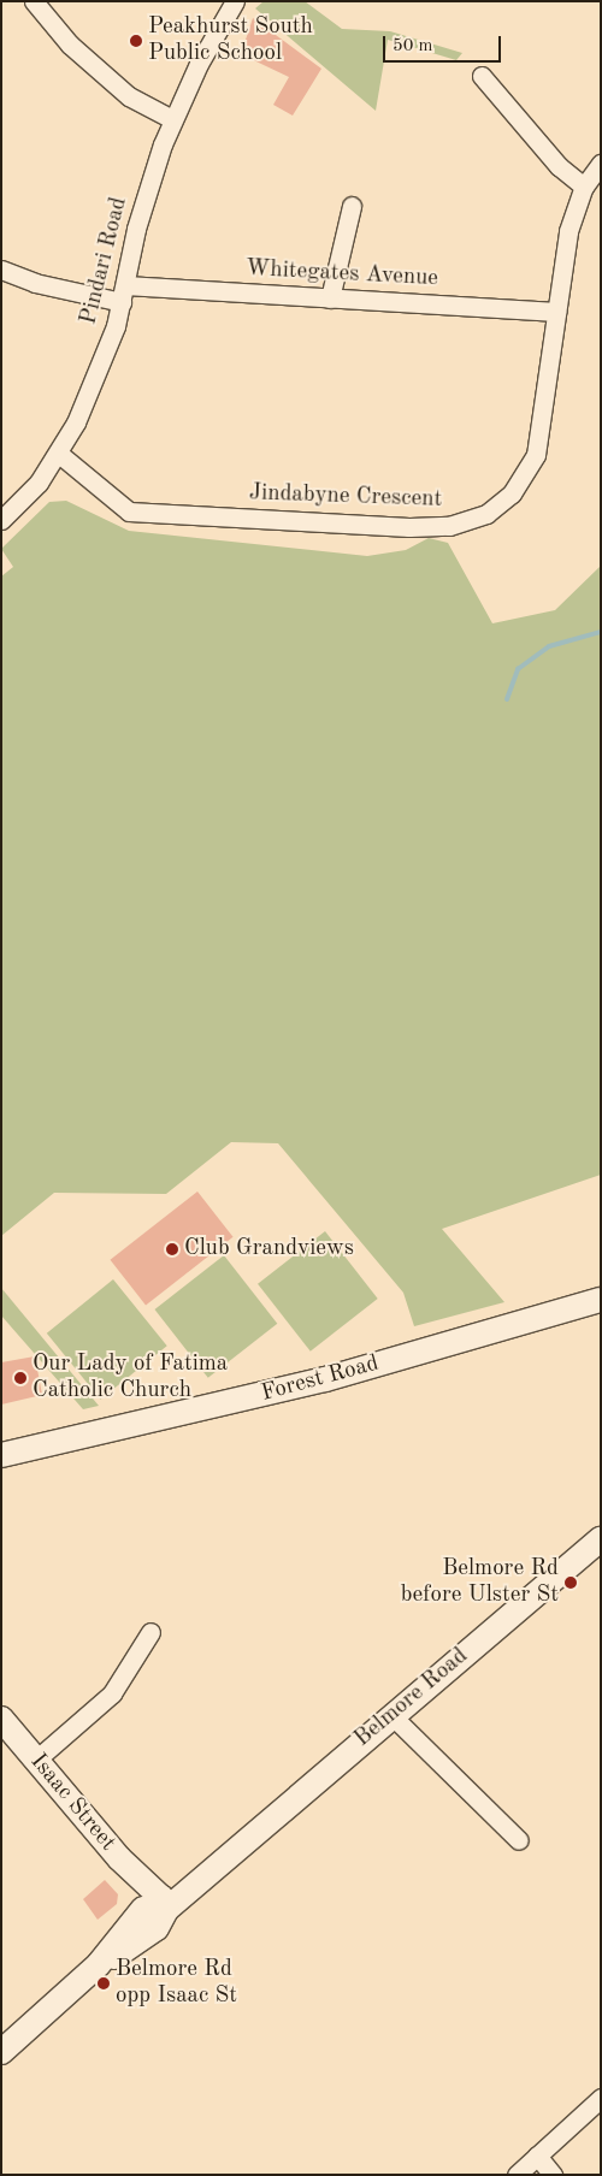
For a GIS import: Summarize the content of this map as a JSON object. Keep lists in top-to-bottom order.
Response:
{
  "streets": {
    "street": [
      "Pindari Road",
      "Whitegates Avenue",
      "Jindabyne Crescent",
      "Forest Road",
      "Belmore Road",
      "Isaac Street"
    ]
  },
  "crossings": [
    ["Pindari Road", "Whitegates Avenue"],
    ["Pindari Road", "Jindabyne Crescent"],
    ["Whitegates Avenue", "Jindabyne Crescent"],
    ["Belmore Road", "Isaac Street"]
  ],
  "places": [
    "Peakhurst South Public School",
    "Club Grandviews",
    "Our Lady of Fatima Catholic Church",
    "Belmore Rd before Ulster St",
    "Belmore Rd opp Isaac St"
  ],
  "scale_bar": "50 m"
}
